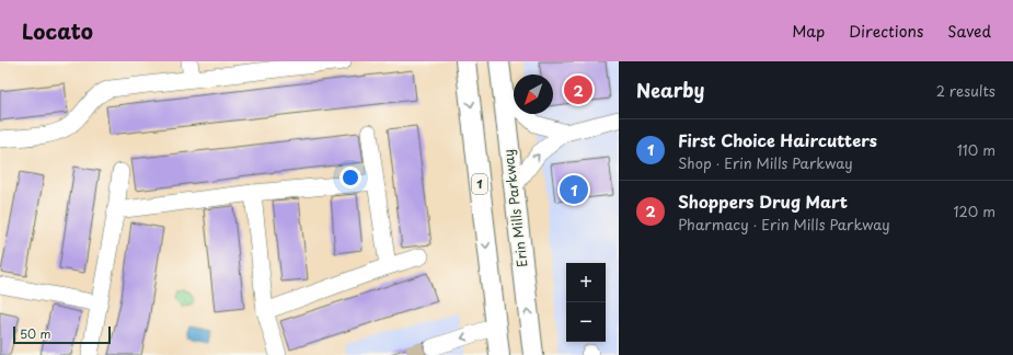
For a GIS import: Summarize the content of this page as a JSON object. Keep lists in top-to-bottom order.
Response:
{
  "streets": {
    "main road": ["1", "Erin Mills Parkway"]
  },
  "scale_bar": "50 m",
  "north": "bottom left",
  "page": {
    "header": "Locato",
    "nav": ["Map", "Directions", "Saved"],
    "heading": ["Nearby", "2 results"],
    "pins": ["2", "1"],
    "list": [
      {
        "mark": "1",
        "name": "First Choice Haircutters",
        "note": "Shop · Erin Mills Parkway",
        "value": "110 m"
      },
      {
        "mark": "2",
        "name": "Shoppers Drug Mart",
        "note": "Pharmacy · Erin Mills Parkway",
        "value": "120 m"
      }
    ],
    "map_buttons": ["+", "−"],
    "scale": "50 m"
  }
}
